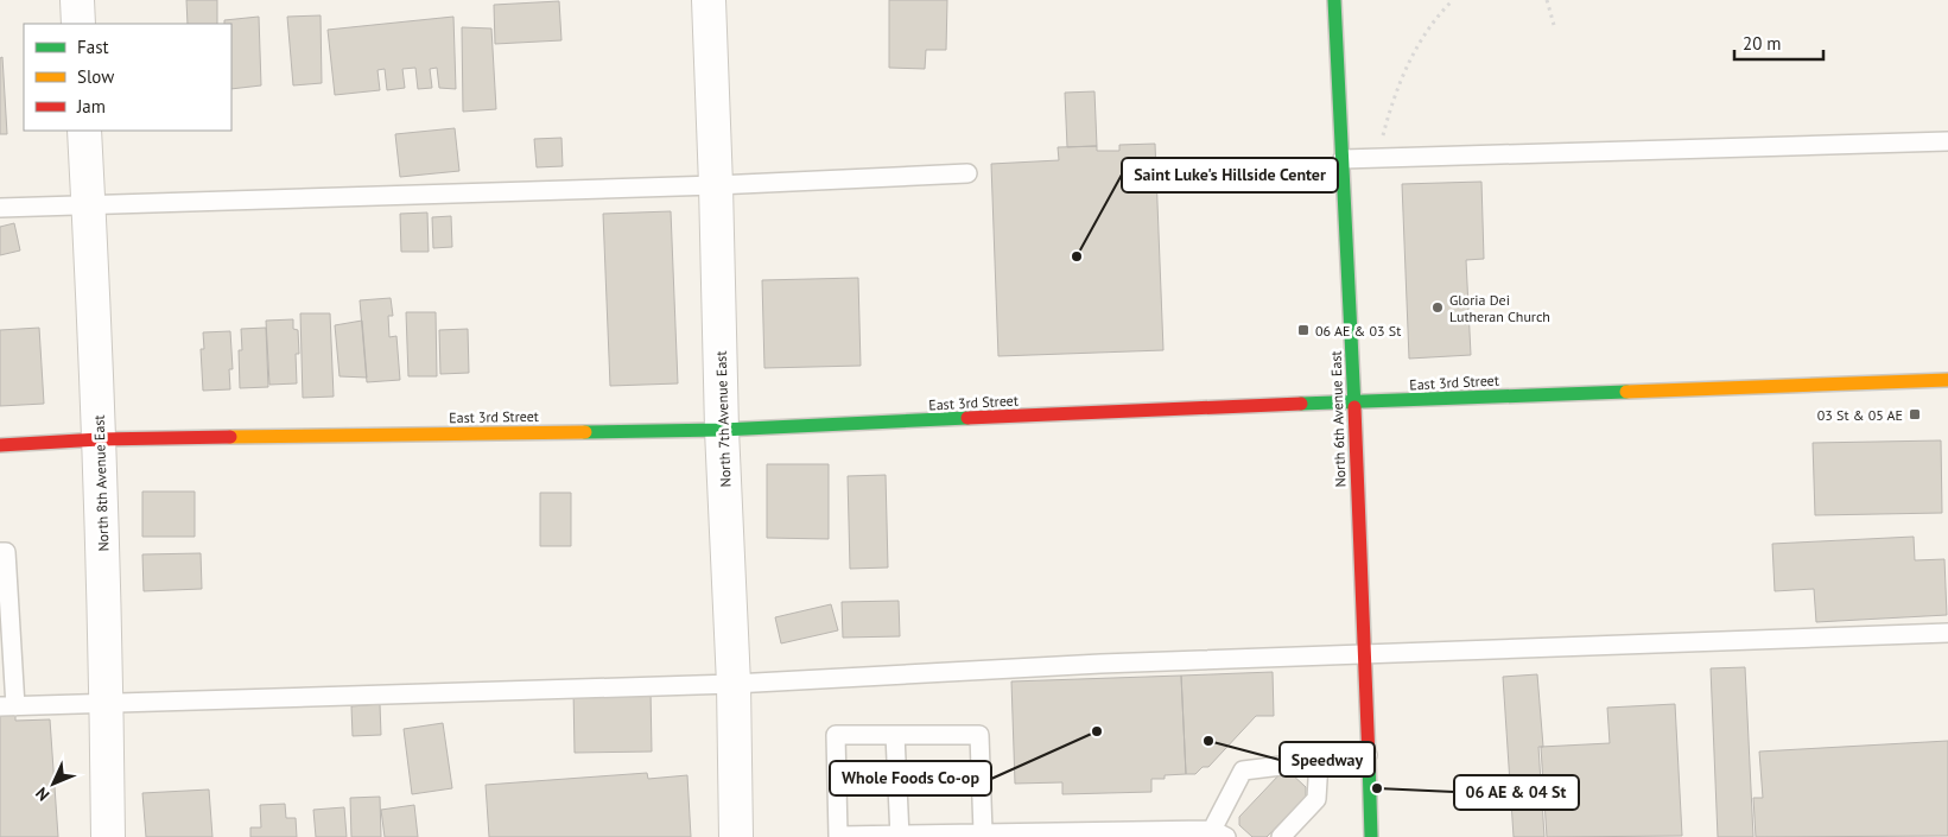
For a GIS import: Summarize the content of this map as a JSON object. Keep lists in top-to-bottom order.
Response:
{
  "streets": {
    "street": [
      "East 3rd Street",
      "North 7th Avenue East",
      "North 6th Avenue East",
      "North 8th Avenue East"
    ]
  },
  "crossings": [
    ["East 3rd Street", "North 7th Avenue East"],
    ["East 3rd Street", "North 6th Avenue East"],
    ["East 3rd Street", "North 8th Avenue East"]
  ],
  "places": {
    "other": [
      "Saint Luke's Hillside Center",
      "Gloria Dei Lutheran Church",
      "Whole Foods Co-op",
      "Speedway",
      "06 AE & 04 St"
    ],
    "transit": ["06 AE & 03 St", "03 St & 05 AE"]
  },
  "legend": ["Fast", "Slow", "Jam"],
  "scale_bar": "20 m",
  "north": "bottom left"
}
